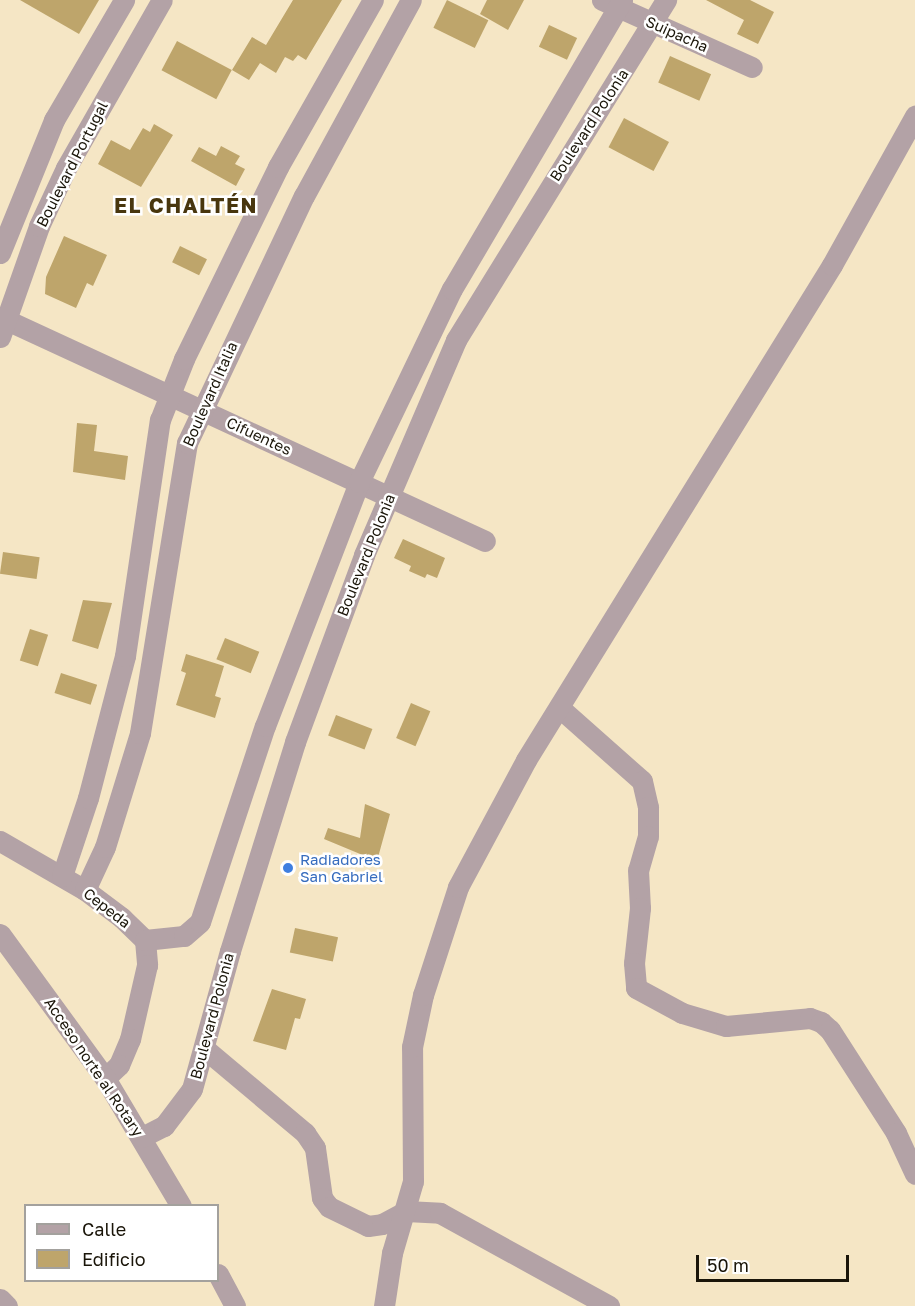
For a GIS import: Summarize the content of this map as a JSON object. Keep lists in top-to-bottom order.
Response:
{
  "streets": {
    "street": [
      "Suipacha",
      "Boulevard Polonia",
      "Boulevard Portugal",
      "Boulevard Italia",
      "Cifuentes",
      "Cepeda",
      "Acceso norte al Rotary"
    ]
  },
  "crossings": [
    ["Suipacha", "Boulevard Polonia"],
    ["Boulevard Polonia", "Cifuentes"],
    ["Boulevard Polonia", "Cepeda"],
    ["Boulevard Polonia", "Acceso norte al Rotary"],
    ["Boulevard Portugal", "Cifuentes"],
    ["Boulevard Italia", "Cifuentes"],
    ["Boulevard Italia", "Cepeda"]
  ],
  "districts": ["EL CHALTÉN"],
  "places": ["Radiadores San Gabriel"],
  "legend": ["Calle", "Edificio"],
  "scale_bar": "50 m"
}
